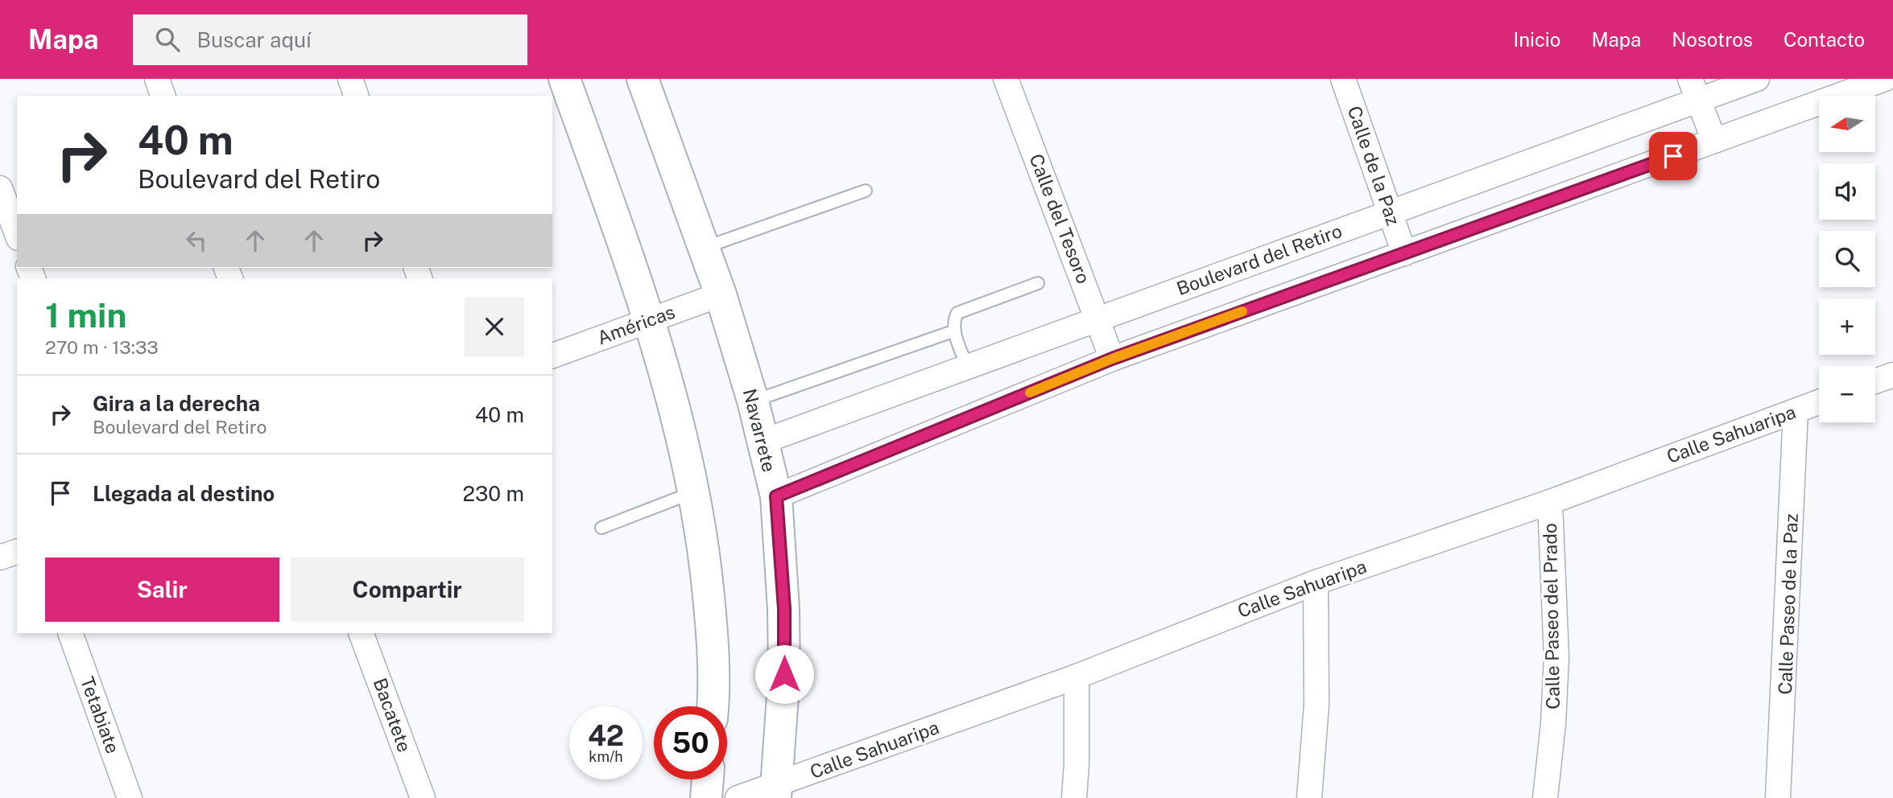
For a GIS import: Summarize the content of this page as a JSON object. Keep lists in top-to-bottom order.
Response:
{
  "streets": {
    "main road": ["Navarrete"],
    "street": [
      "Calle de la Paz",
      "Calle del Tesoro",
      "Boulevard del Retiro",
      "Américas",
      "Calle Sahuaripa",
      "Calle Paseo de la Paz",
      "Calle Paseo del Prado",
      "Tetabiate",
      "Bacatete"
    ]
  },
  "crossings": [
    ["Calle de la Paz", "Boulevard del Retiro"],
    ["Calle del Tesoro", "Boulevard del Retiro"],
    ["Boulevard del Retiro", "Navarrete"],
    ["Américas", "Navarrete"],
    ["Navarrete", "Calle Sahuaripa"],
    ["Calle Sahuaripa", "Calle Paseo de la Paz"],
    ["Calle Sahuaripa", "Calle Paseo del Prado"]
  ],
  "north": "left",
  "page": {
    "header": "Mapa",
    "search": "Buscar aquí",
    "nav": [
      "Inicio",
      "Mapa",
      "Nosotros",
      "Contacto"
    ],
    "map_buttons": ["+", "−"],
    "turn": ["40 m", "Boulevard del Retiro"],
    "heading": ["1 min", "270 m · 13:33"],
    "list": [
      {
        "name": "Gira a la derecha",
        "note": "Boulevard del Retiro",
        "value": "40 m"
      },
      {
        "name": "Llegada al destino",
        "value": "230 m"
      }
    ],
    "buttons": ["Salir", "Compartir"],
    "speed": "42 km/h",
    "limit": "50"
  }
}
